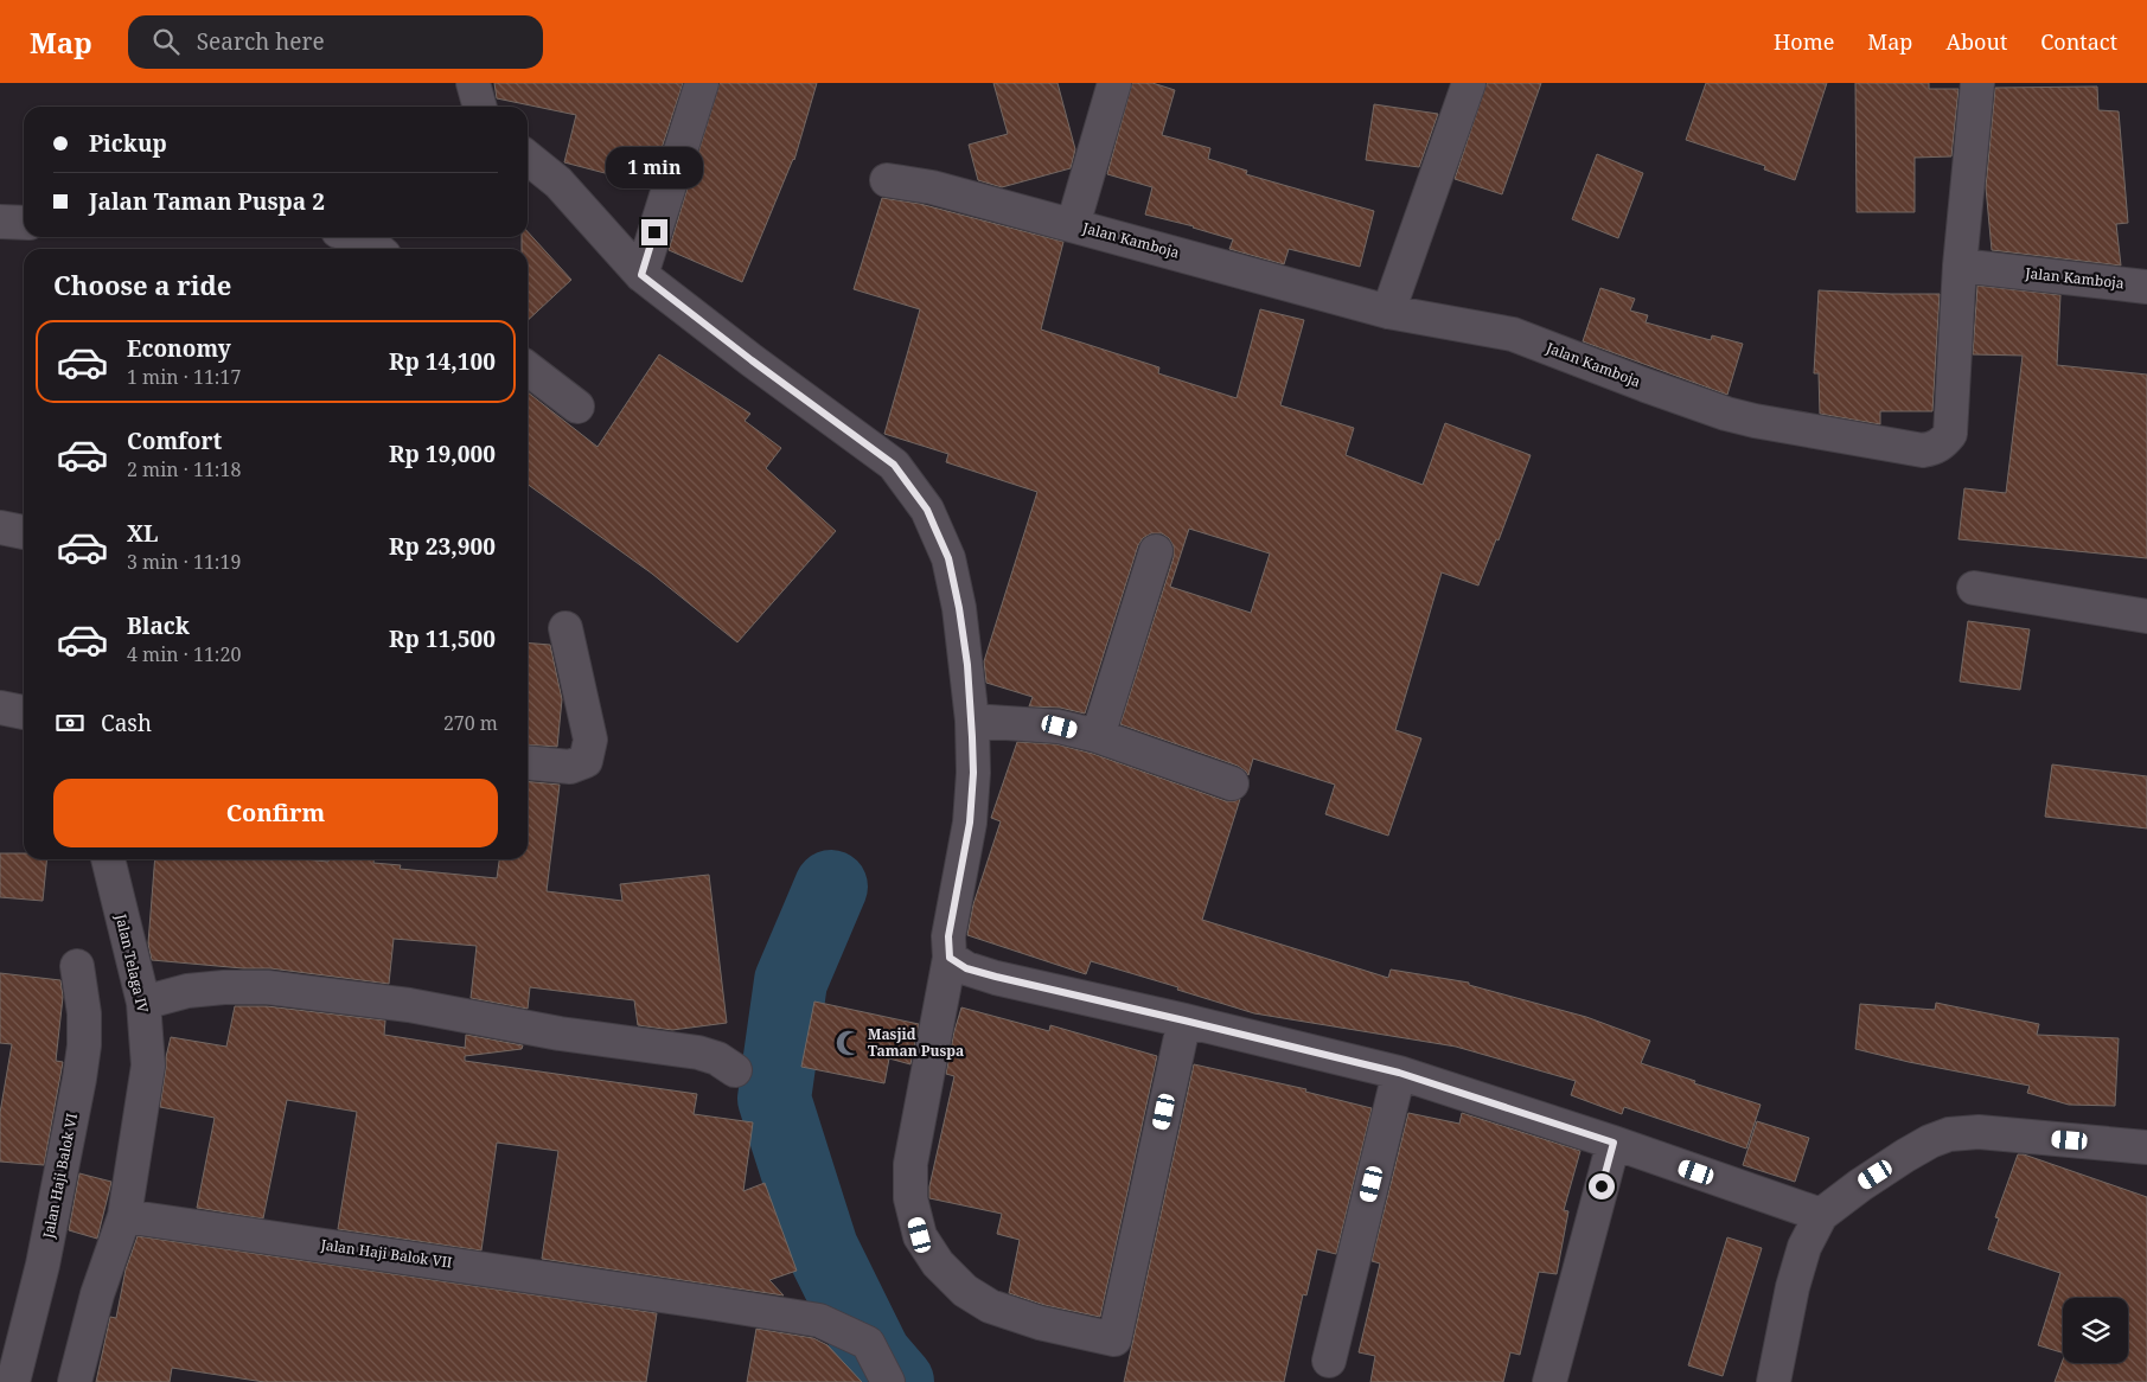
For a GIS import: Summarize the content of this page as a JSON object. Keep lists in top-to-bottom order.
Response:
{
  "streets": {
    "street": [
      "Jalan Kamboja",
      "Jalan Telaga IV",
      "Jalan Haji Balok VI",
      "Jalan Haji Balok VII"
    ]
  },
  "crossings": [
    ["Jalan Telaga IV", "Jalan Haji Balok VII"]
  ],
  "places": {
    "mosque": ["Masjid Taman Puspa"]
  },
  "page": {
    "header": "Map",
    "search": "Search here",
    "nav": [
      "Home",
      "Map",
      "About",
      "Contact"
    ],
    "banner": ["Pickup", "Jalan Taman Puspa 2"],
    "bubble": "1 min",
    "heading": "Choose a ride",
    "list": [
      {
        "name": "Economy",
        "note": "1 min · 11:17",
        "value": "Rp 14,100"
      },
      {
        "name": "Comfort",
        "note": "2 min · 11:18",
        "value": "Rp 19,000"
      },
      {
        "name": "XL",
        "note": "3 min · 11:19",
        "value": "Rp 23,900"
      },
      {
        "name": "Black",
        "note": "4 min · 11:20",
        "value": "Rp 11,500"
      }
    ],
    "pay": ["Cash", "270 m"],
    "buttons": "Confirm"
  }
}
